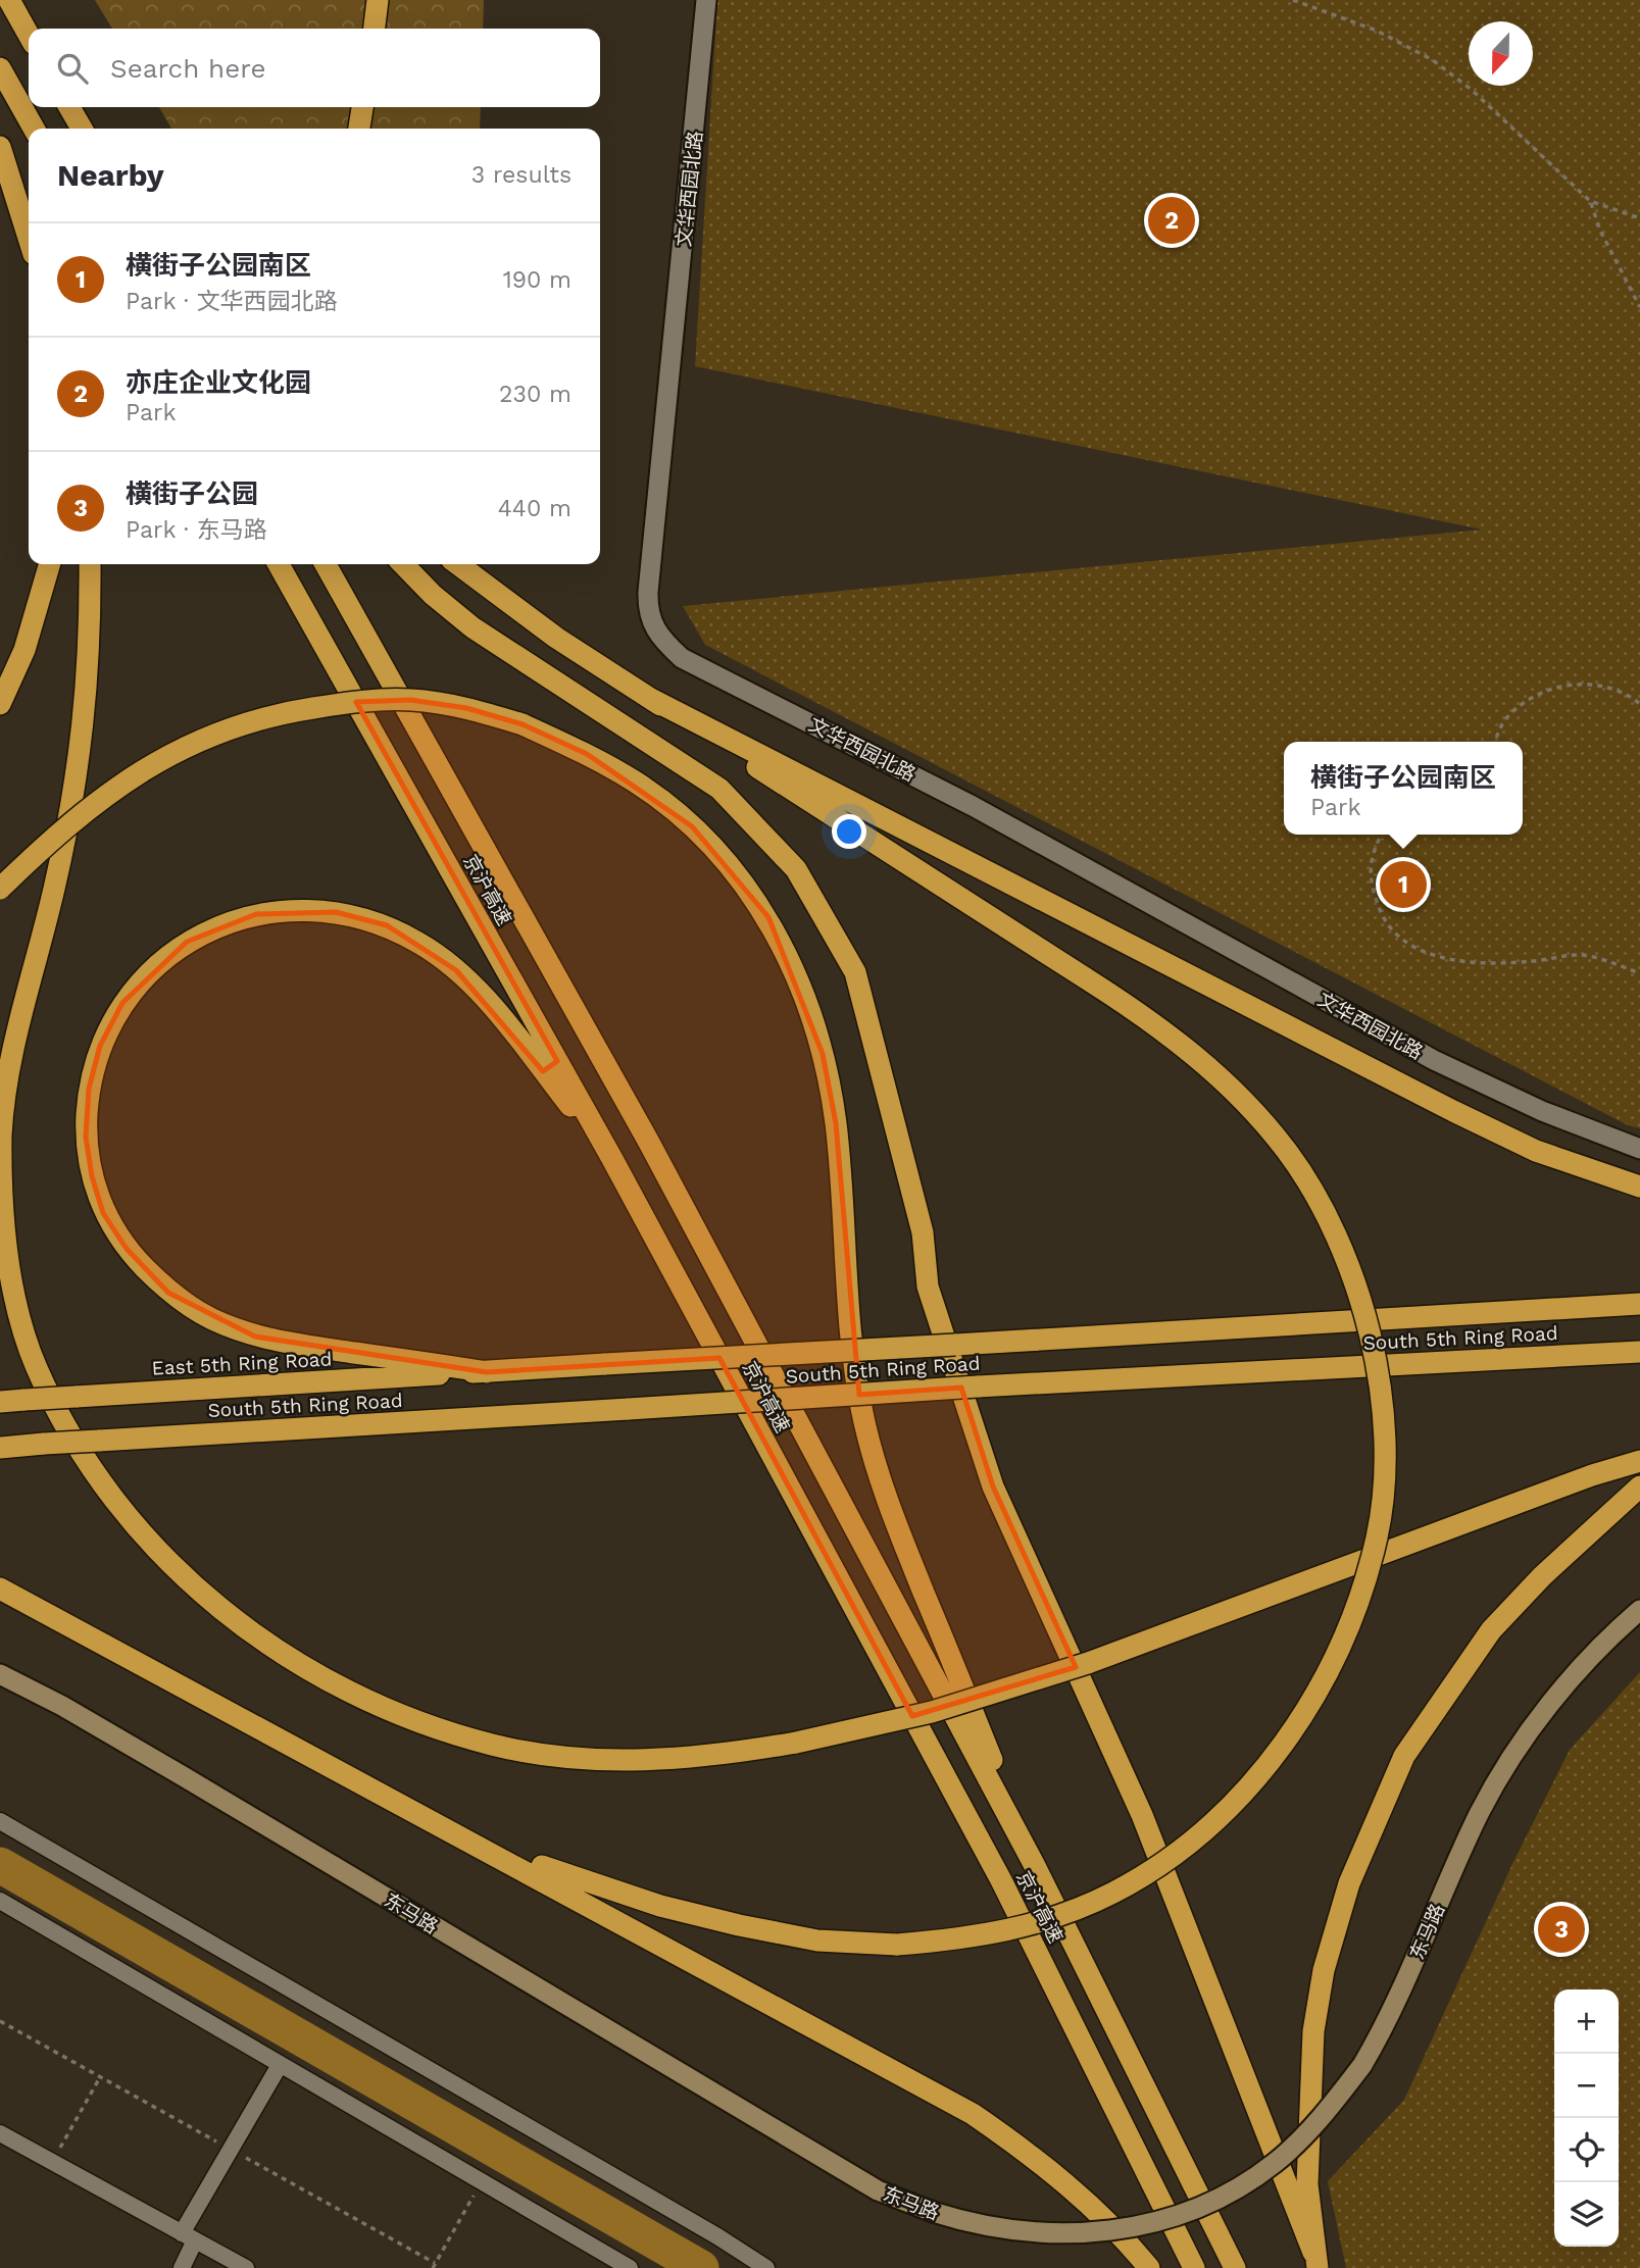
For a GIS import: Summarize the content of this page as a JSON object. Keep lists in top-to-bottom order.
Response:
{
  "streets": {
    "highway": ["京沪高速", "South 5th Ring Road", "East 5th Ring Road"],
    "main road": ["东马路"],
    "street": ["文华西园北路"]
  },
  "crossings": [
    ["South 5th Ring Road", "East 5th Ring Road"]
  ],
  "north": "bottom",
  "page": {
    "search": "Search here",
    "heading": ["Nearby", "3 results"],
    "pins": ["2", "1", "3"],
    "list": [
      {
        "mark": "1",
        "name": "横街子公园南区",
        "note": "Park · 文华西园北路",
        "value": "190 m"
      },
      {
        "mark": "2",
        "name": "亦庄企业文化园",
        "note": "Park",
        "value": "230 m"
      },
      {
        "mark": "3",
        "name": "横街子公园",
        "note": "Park · 东马路",
        "value": "440 m"
      }
    ],
    "popup": ["横街子公园南区", "Park"],
    "map_buttons": ["+", "−"]
  }
}
